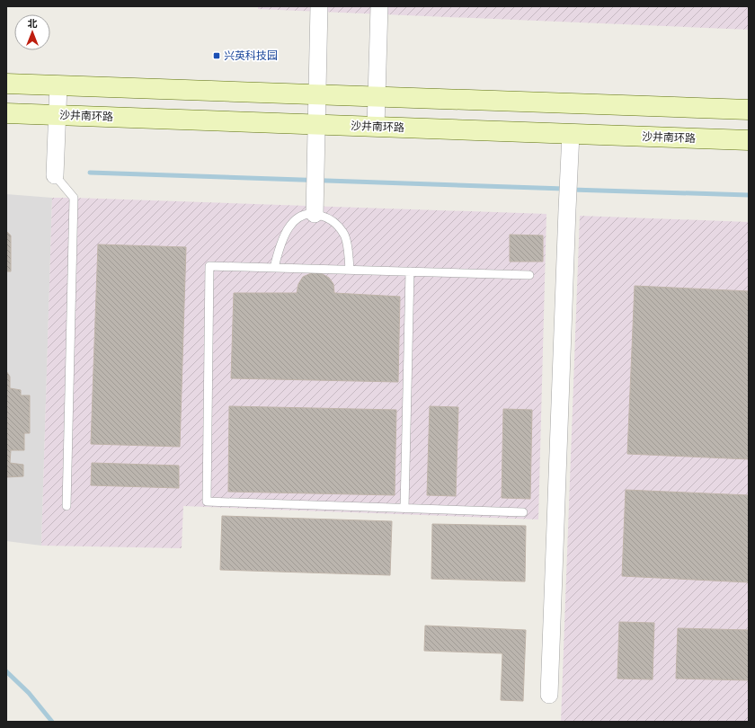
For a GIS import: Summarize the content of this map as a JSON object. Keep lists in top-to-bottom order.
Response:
{
  "streets": {
    "main road": ["沙井南环路"]
  },
  "places": {
    "transit": ["兴英科技园"]
  },
  "north": "top"
}
